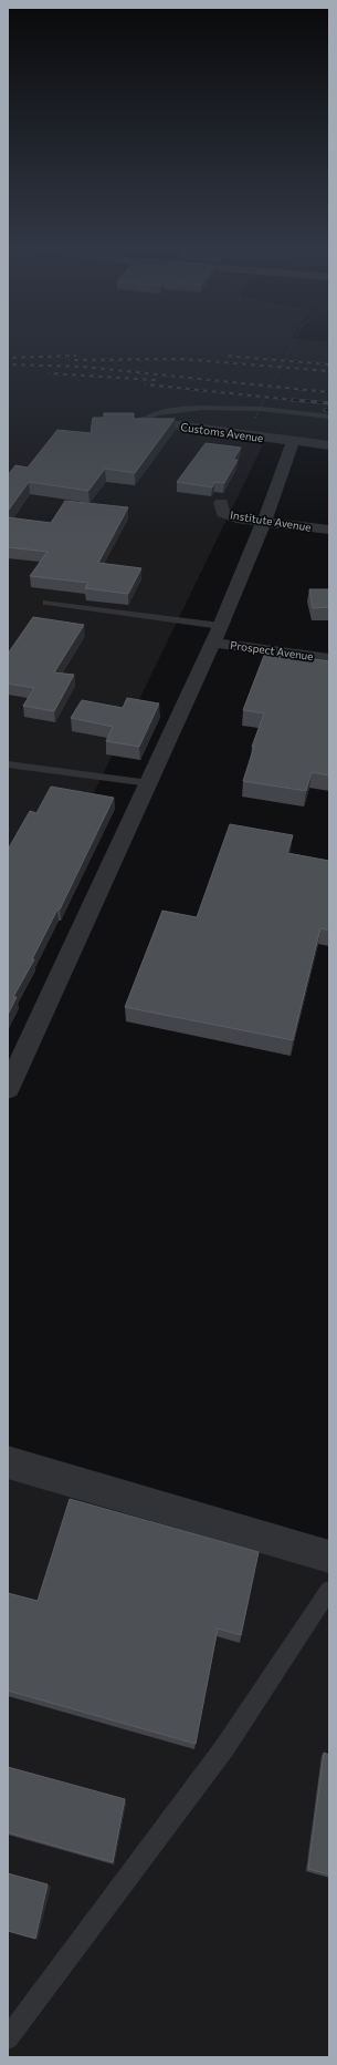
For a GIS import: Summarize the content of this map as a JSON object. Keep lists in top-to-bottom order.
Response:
{
  "streets": {
    "street": ["Customs Avenue", "Institute Avenue", "Prospect Avenue"]
  }
}
